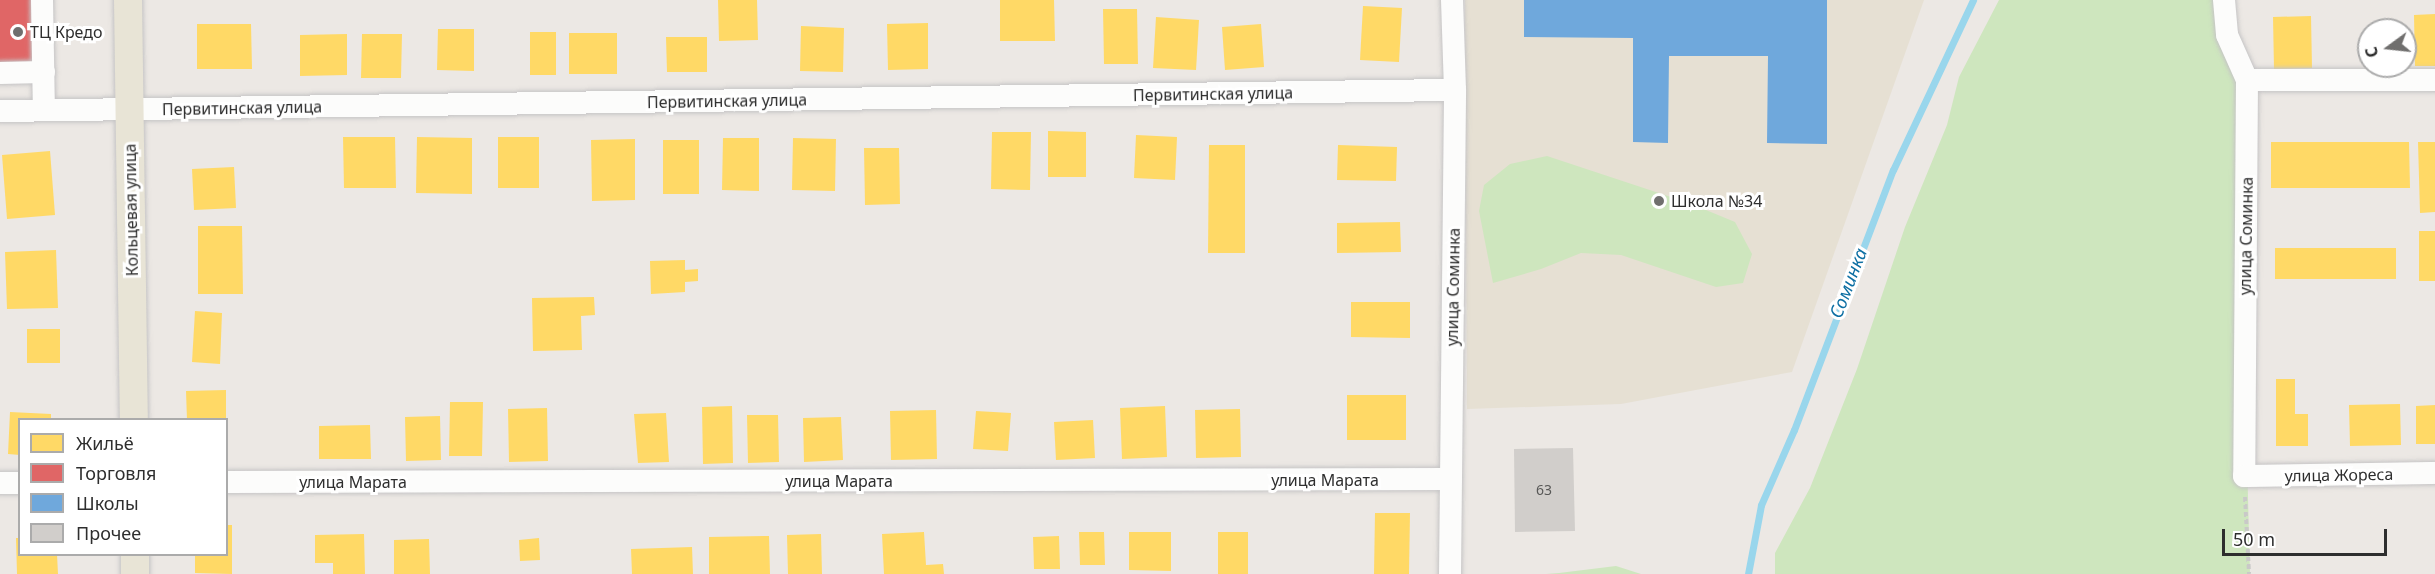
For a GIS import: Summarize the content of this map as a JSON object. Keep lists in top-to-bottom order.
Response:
{
  "streets": {
    "main road": ["Кольцевая улица"],
    "street": [
      "Первитинская улица",
      "улица Соминка",
      "улица Жореса",
      "улица Марата"
    ]
  },
  "crossings": [
    ["Первитинская улица", "Кольцевая улица"],
    ["Первитинская улица", "улица Соминка"],
    ["улица Соминка", "улица Жореса"],
    ["улица Соминка", "улица Марата"]
  ],
  "water": ["Соминка"],
  "places": ["ТЦ Кредо", "Школа №34"],
  "house_numbers": ["63"],
  "legend": [
    "Жильё",
    "Торговля",
    "Школы",
    "Прочее"
  ],
  "scale_bar": "50 m",
  "north": "left"
}
